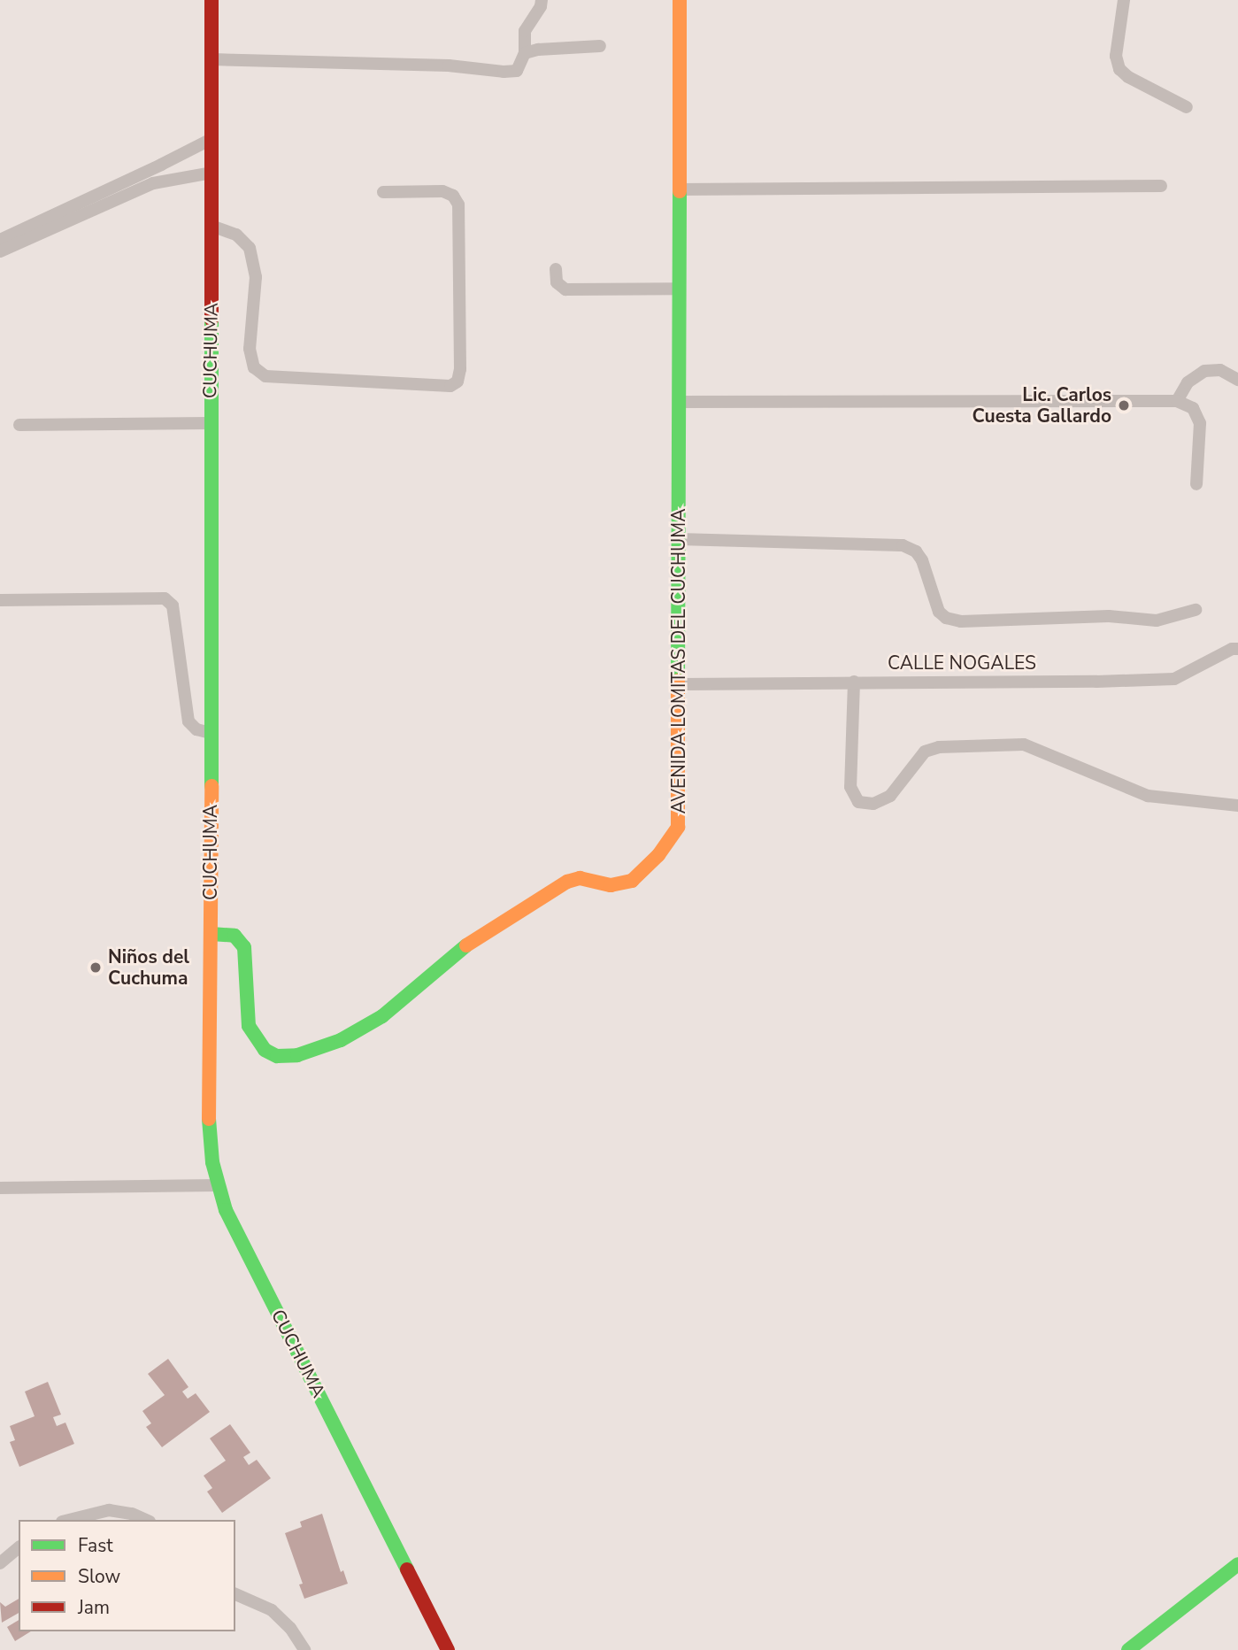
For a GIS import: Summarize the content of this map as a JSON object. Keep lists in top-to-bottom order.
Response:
{
  "streets": {
    "street": ["CUCHUMA", "AVENIDA LOMITAS DEL CUCHUMA", "CALLE NOGALES"]
  },
  "crossings": [
    ["CUCHUMA", "AVENIDA LOMITAS DEL CUCHUMA"],
    ["AVENIDA LOMITAS DEL CUCHUMA", "CALLE NOGALES"]
  ],
  "places": ["Lic. Carlos Cuesta Gallardo", "Niños del Cuchuma"],
  "legend": ["Fast", "Slow", "Jam"]
}
